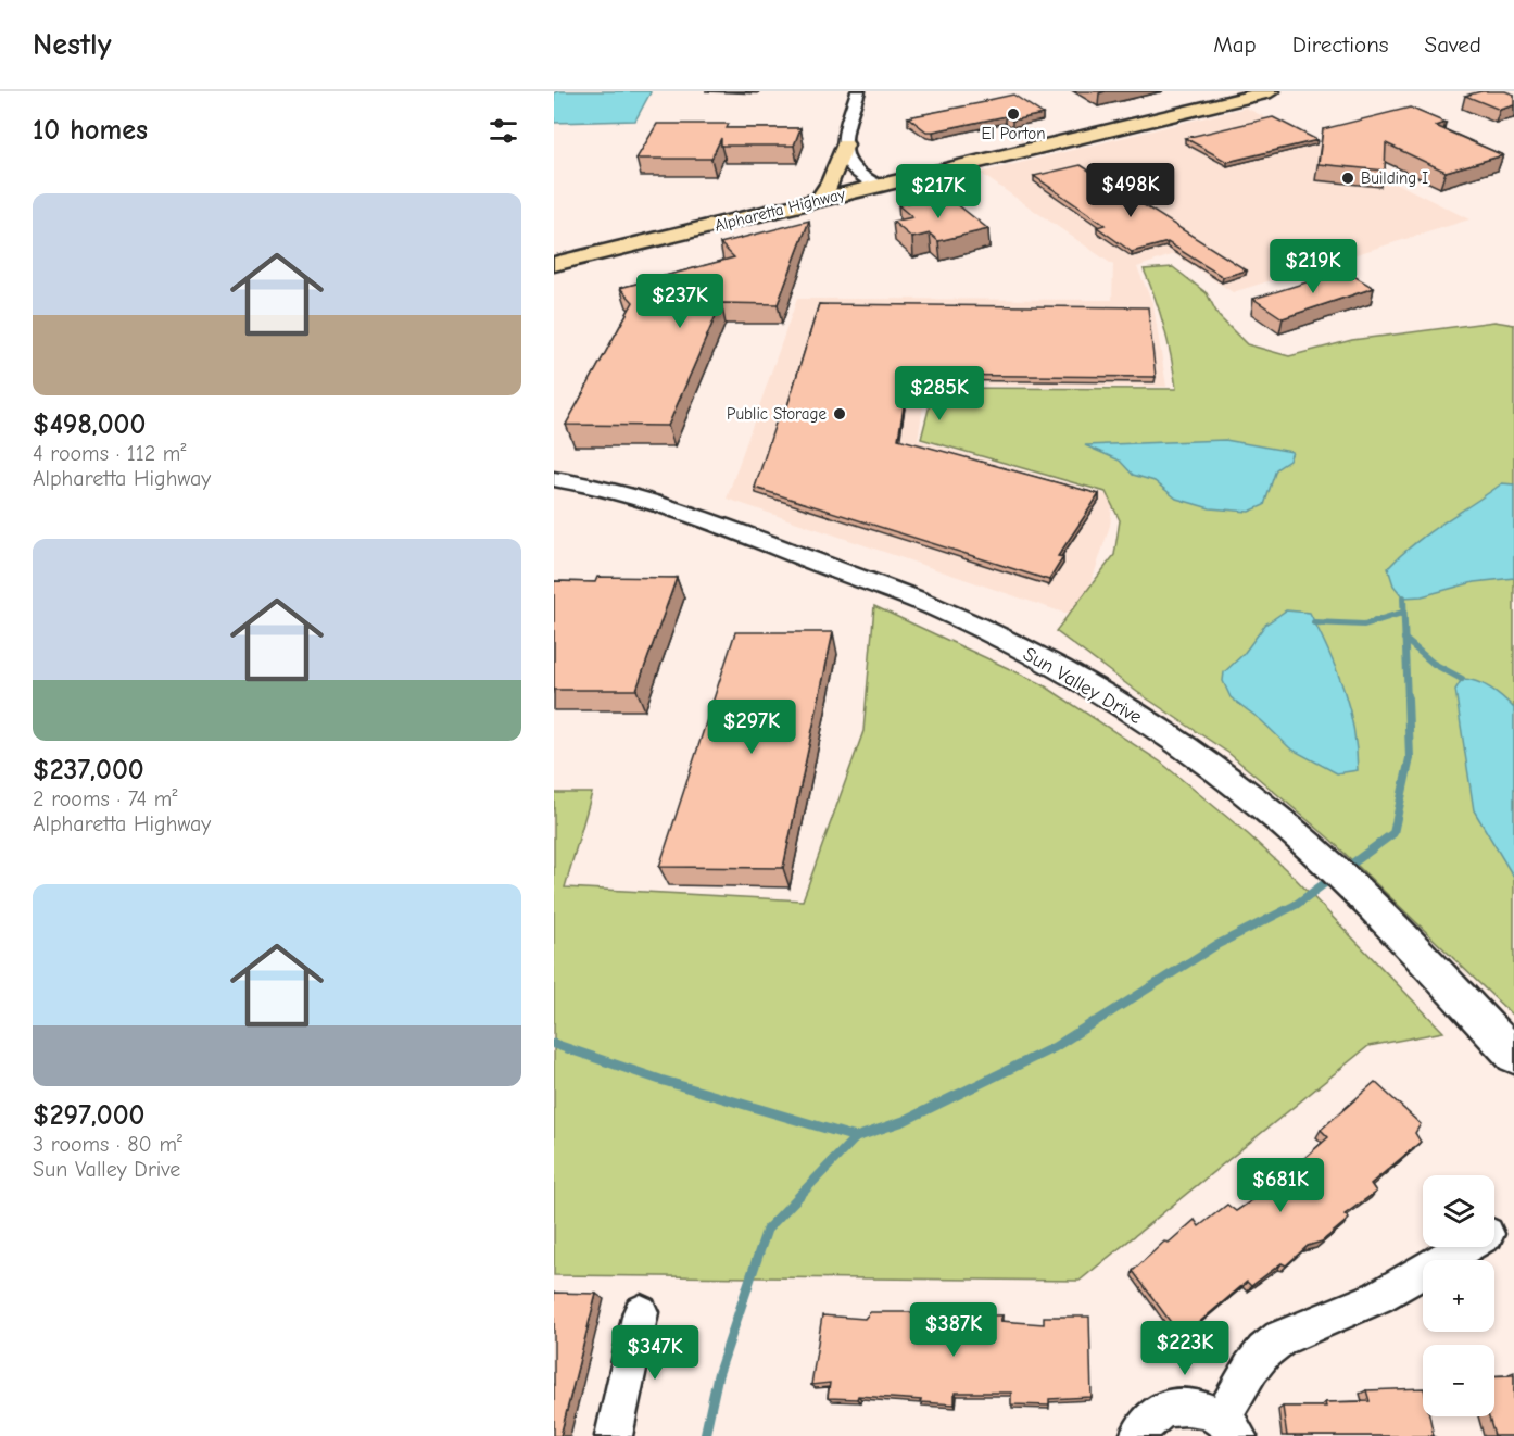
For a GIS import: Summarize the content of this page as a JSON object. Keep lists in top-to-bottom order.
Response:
{
  "streets": {
    "highway": ["Alpharetta Highway"],
    "street": ["Sun Valley Drive"]
  },
  "places": ["El Porton", "Building I", "Public Storage"],
  "page": {
    "header": "Nestly",
    "nav": ["Map", "Directions", "Saved"],
    "heading": "10 homes",
    "price": [
      "$498K",
      "$217K",
      "$219K",
      "$237K",
      "$285K",
      "$297K",
      "$681K",
      "$387K",
      "$223K",
      "$347K"
    ],
    "list": [
      {
        "name": "$498,000",
        "note": "4 rooms · 112 m² · Alpharetta Highway"
      },
      {
        "name": "$237,000",
        "note": "2 rooms · 74 m² · Alpharetta Highway"
      },
      {
        "name": "$297,000",
        "note": "3 rooms · 80 m² · Sun Valley Drive"
      }
    ],
    "map_buttons": ["+", "−"]
  }
}
